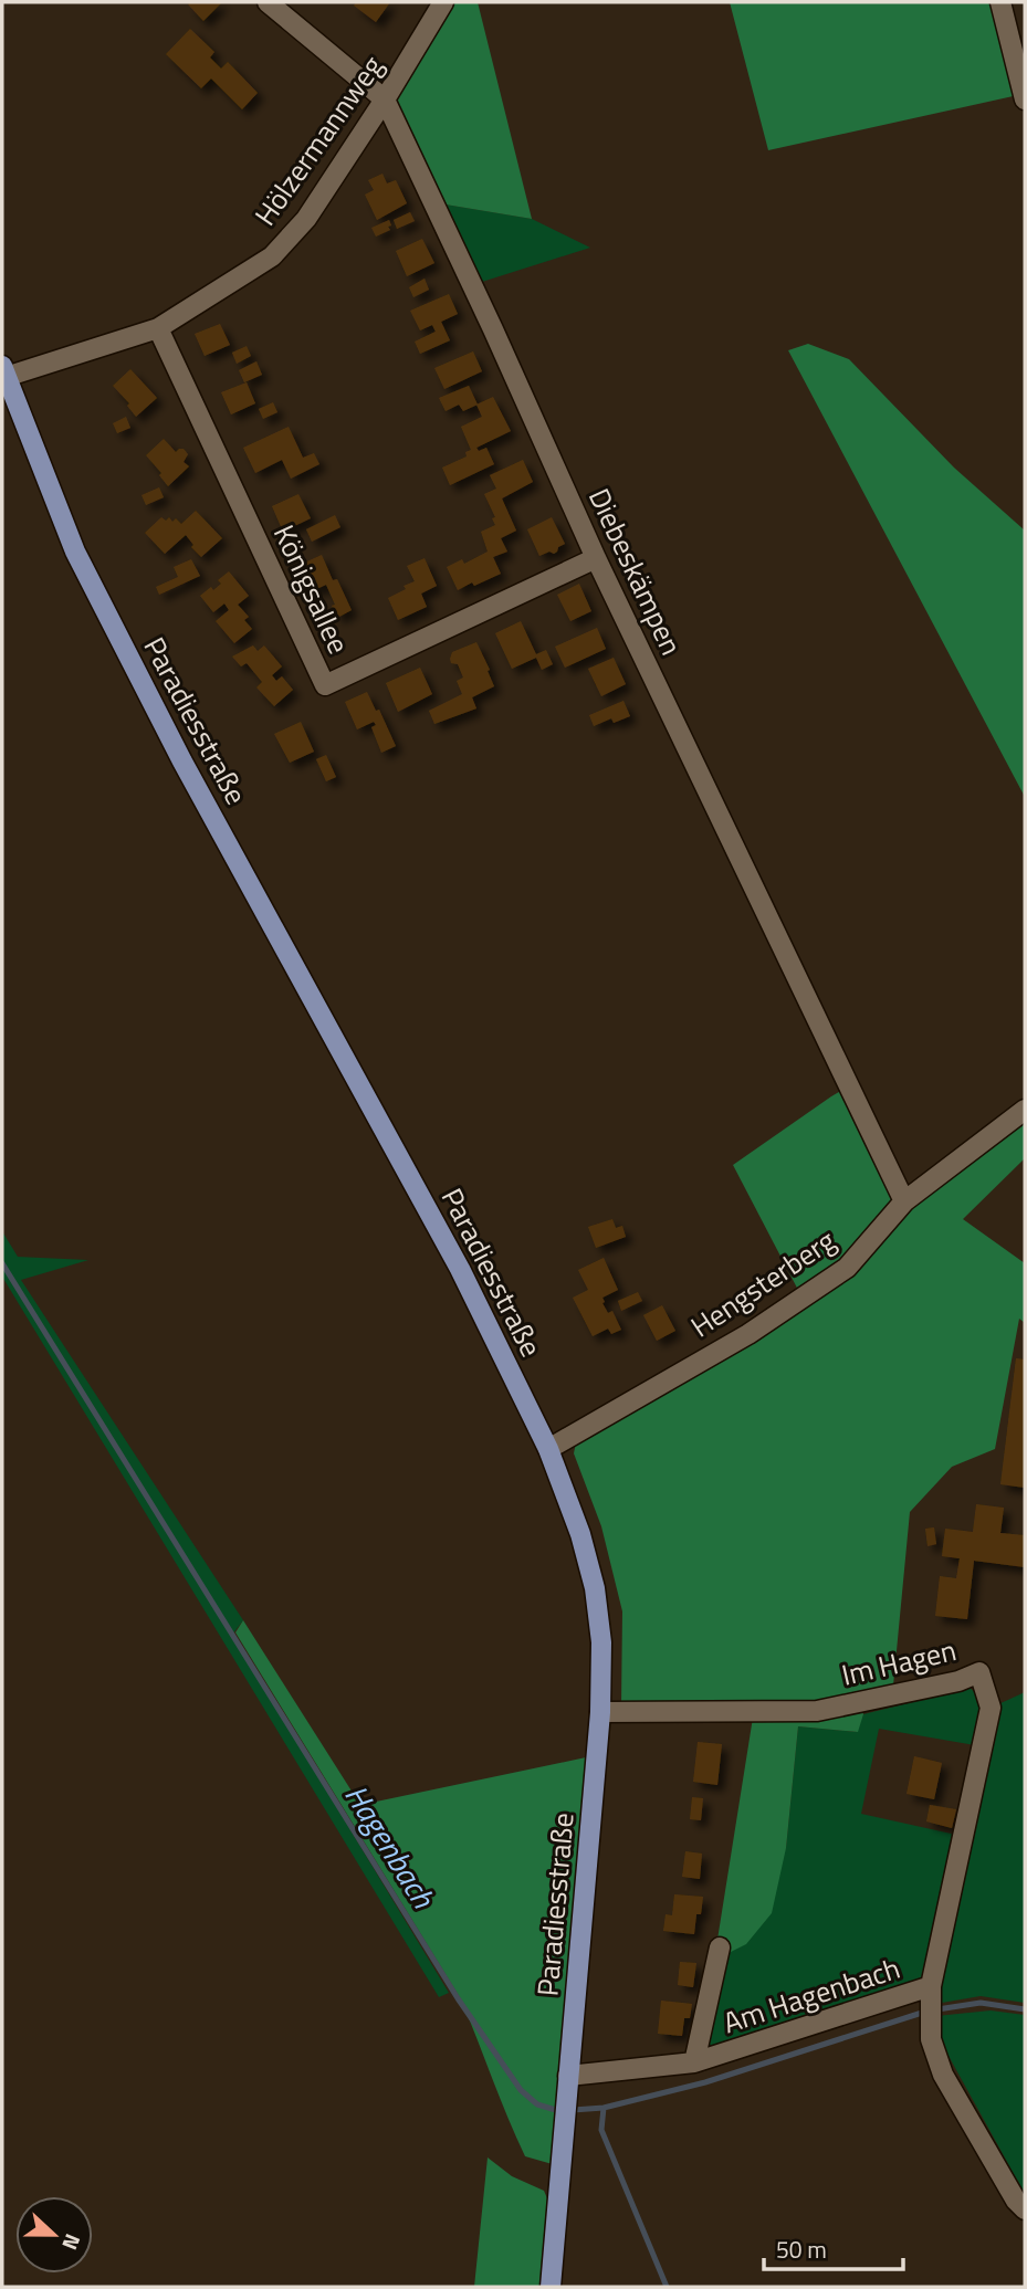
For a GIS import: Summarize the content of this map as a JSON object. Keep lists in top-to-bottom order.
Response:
{
  "streets": {
    "main road": ["Paradiesstraße"],
    "street": [
      "Hölzermannweg",
      "Diebeskämpen",
      "Königsallee",
      "Hengsterberg",
      "Im Hagen",
      "Am Hagenbach"
    ]
  },
  "crossings": [
    ["Hölzermannweg", "Diebeskämpen"],
    ["Hölzermannweg", "Königsallee"],
    ["Hölzermannweg", "Paradiesstraße"],
    ["Diebeskämpen", "Königsallee"],
    ["Diebeskämpen", "Hengsterberg"],
    ["Paradiesstraße", "Hengsterberg"],
    ["Paradiesstraße", "Im Hagen"],
    ["Paradiesstraße", "Am Hagenbach"],
    ["Im Hagen", "Am Hagenbach"]
  ],
  "water": ["Hagenbach"],
  "scale_bar": "50 m",
  "north": "right"
}
